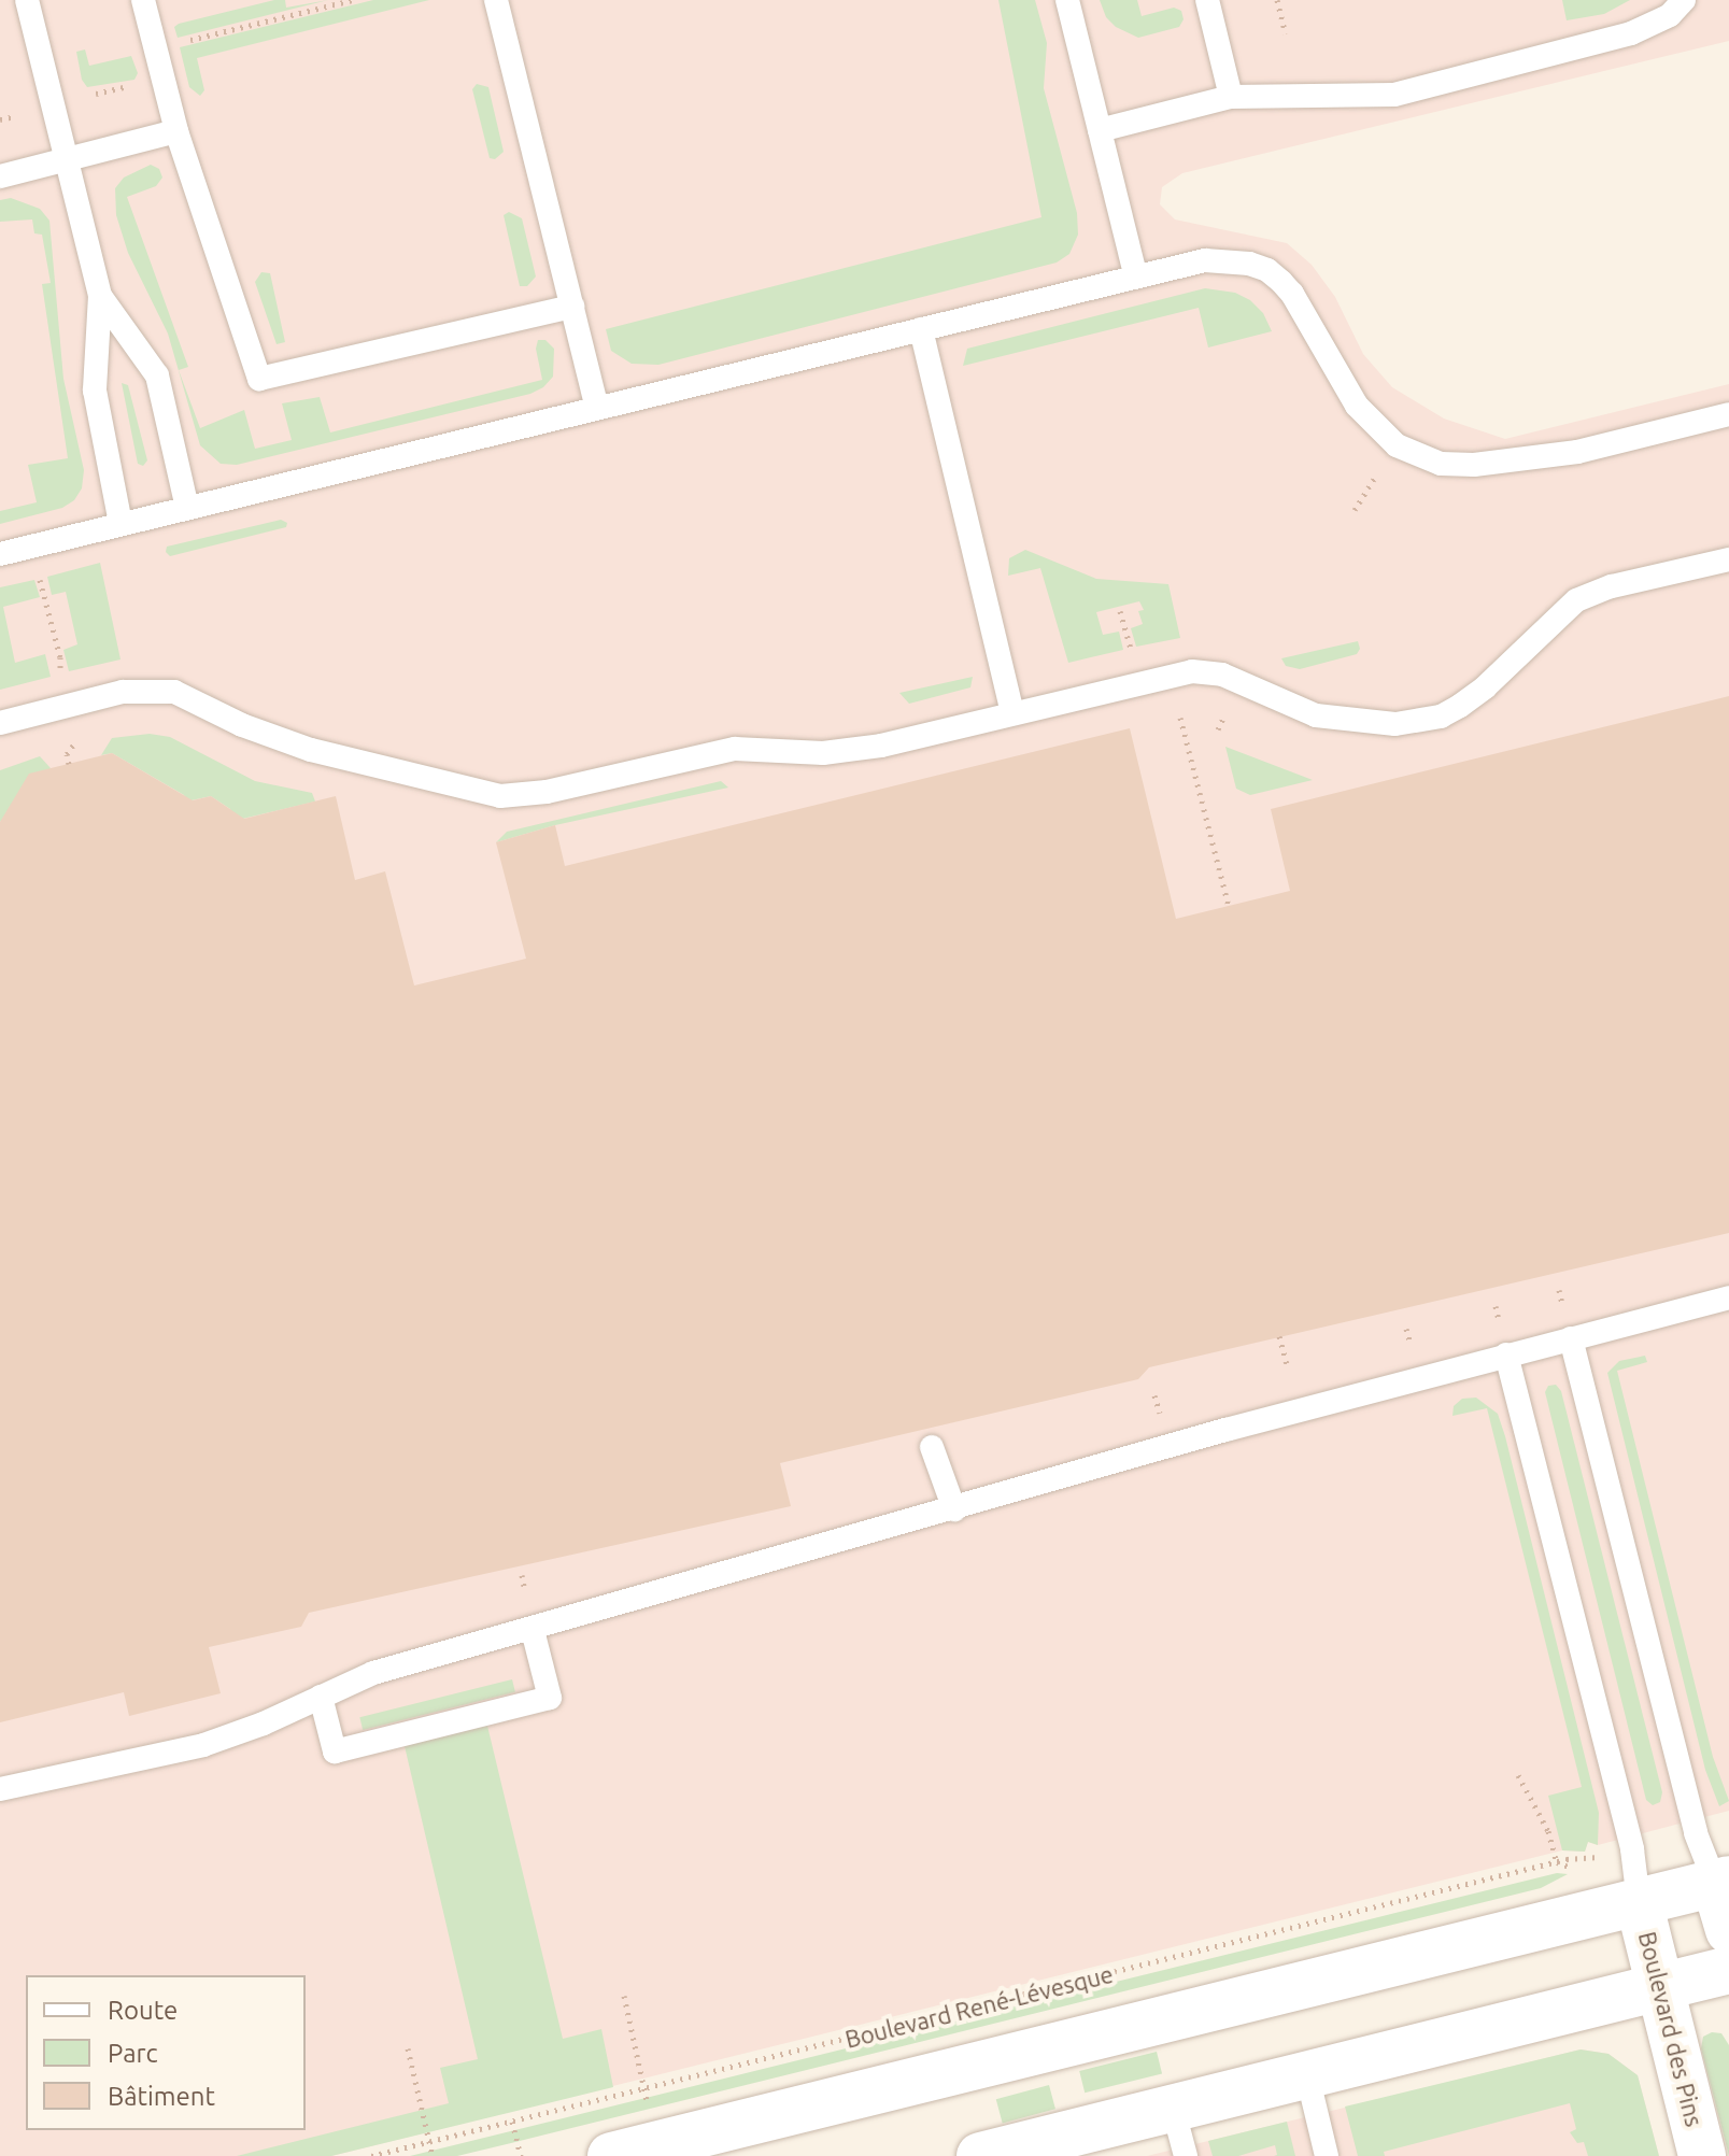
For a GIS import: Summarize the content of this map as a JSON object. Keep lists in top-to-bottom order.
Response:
{
  "streets": {
    "main road": ["Boulevard des Pins"],
    "path": ["Boulevard René-Lévesque"]
  },
  "legend": ["Route", "Parc", "Bâtiment"]
}
